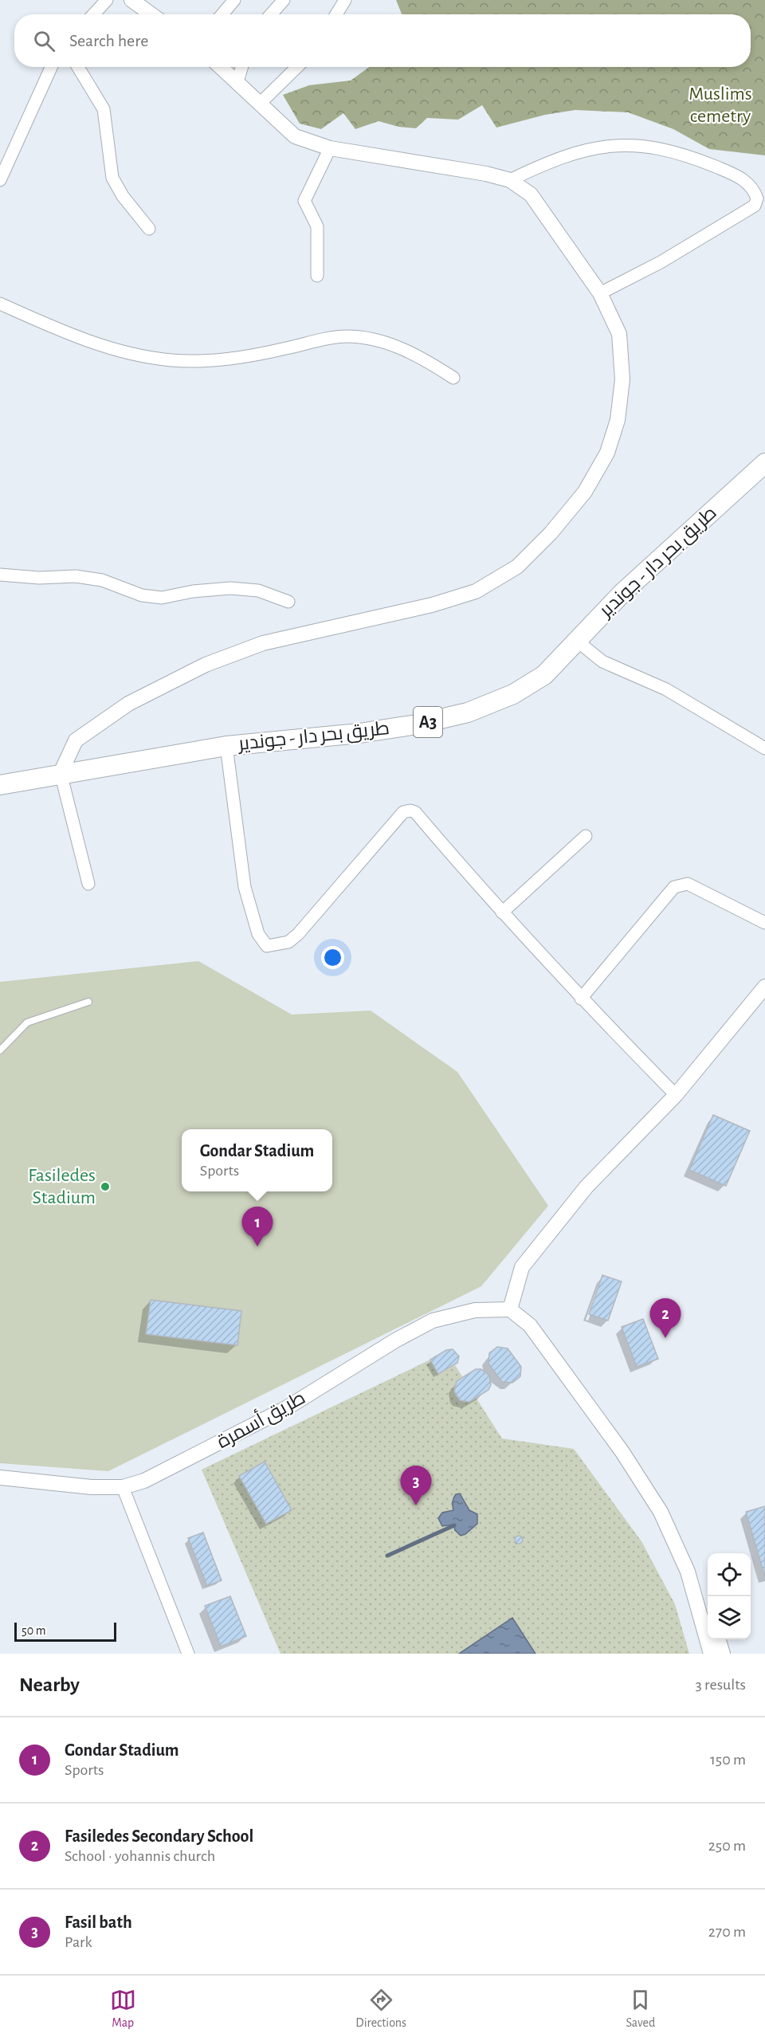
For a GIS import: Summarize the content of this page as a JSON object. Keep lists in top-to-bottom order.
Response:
{
  "streets": {
    "highway": ["طريق بحر دار - جوندير", "A3"],
    "street": ["طريق أسمرة"]
  },
  "parks": ["Muslims cemetry"],
  "places": ["Fasiledes Stadium"],
  "scale_bar": "50 m",
  "page": {
    "search": "Search here",
    "popup": ["Gondar Stadium", "Sports"],
    "pins": ["1", "2", "3"],
    "scale": "50 m",
    "heading": ["Nearby", "3 results"],
    "list": [
      {
        "mark": "1",
        "name": "Gondar Stadium",
        "note": "Sports",
        "value": "150 m"
      },
      {
        "mark": "2",
        "name": "Fasiledes Secondary School",
        "note": "School · yohannis church",
        "value": "250 m"
      },
      {
        "mark": "3",
        "name": "Fasil bath",
        "note": "Park",
        "value": "270 m"
      }
    ],
    "nav": ["Map", "Directions", "Saved"]
  }
}
